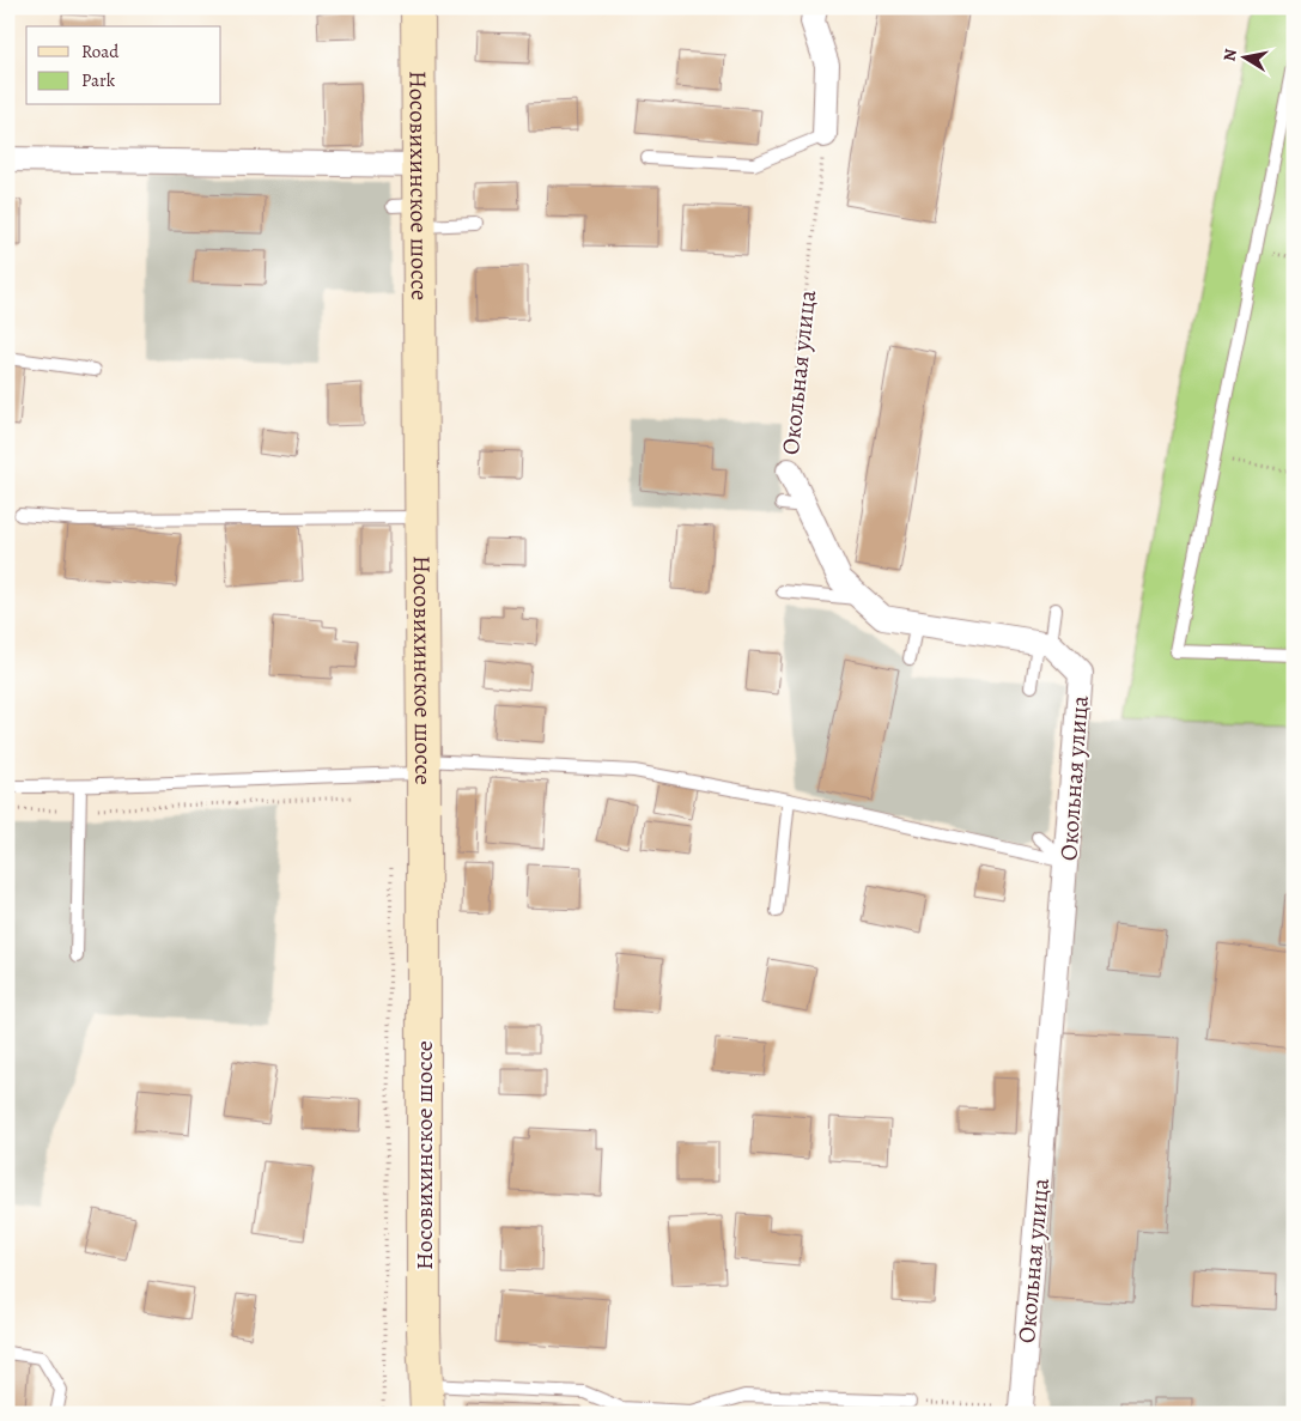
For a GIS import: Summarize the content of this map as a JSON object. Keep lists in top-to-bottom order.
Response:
{
  "streets": {
    "main road": ["Носовихинское шоссе"],
    "street": ["Окольная улица"]
  },
  "legend": ["Road", "Park"],
  "north": "left"
}
